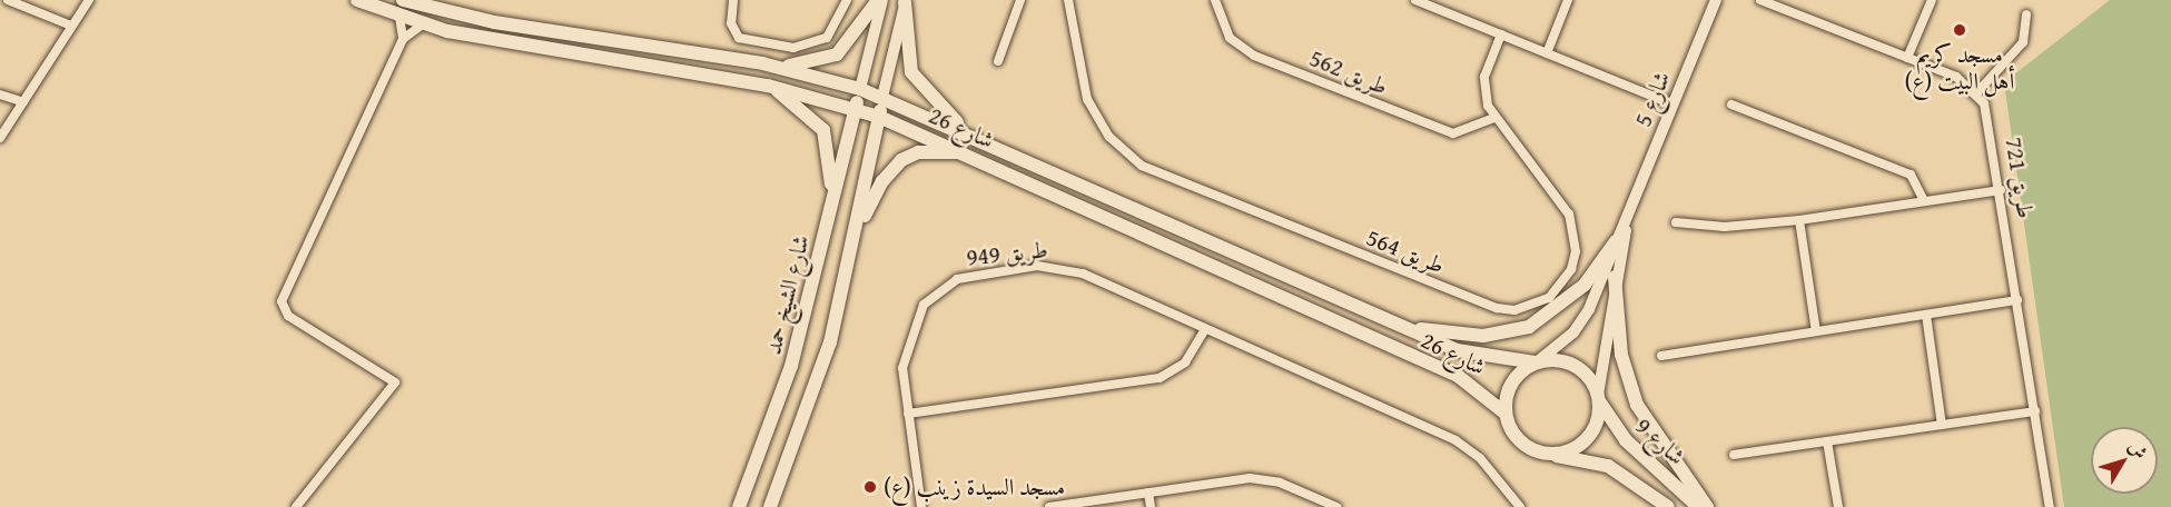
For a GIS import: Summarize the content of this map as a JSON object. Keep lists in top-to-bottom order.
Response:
{
  "streets": {
    "main road": ["شارع 26", "شارع الشيخ حمد", "شارع 9"],
    "street": [
      "طريق 562",
      "شارع 5",
      "طريق 721",
      "طريق 564",
      "طريق 949"
    ]
  },
  "crossings": [
    ["طريق 562", "طريق 564"],
    ["شارع 5", "شارع 26"],
    ["شارع 5", "شارع 9"],
    ["شارع 26", "شارع الشيخ حمد"],
    ["شارع 26", "شارع 9"]
  ],
  "places": ["مسجد كريم أهل البيت (ع)", "مسجد السيدة زينب (ع)"],
  "north": "top right"
}
